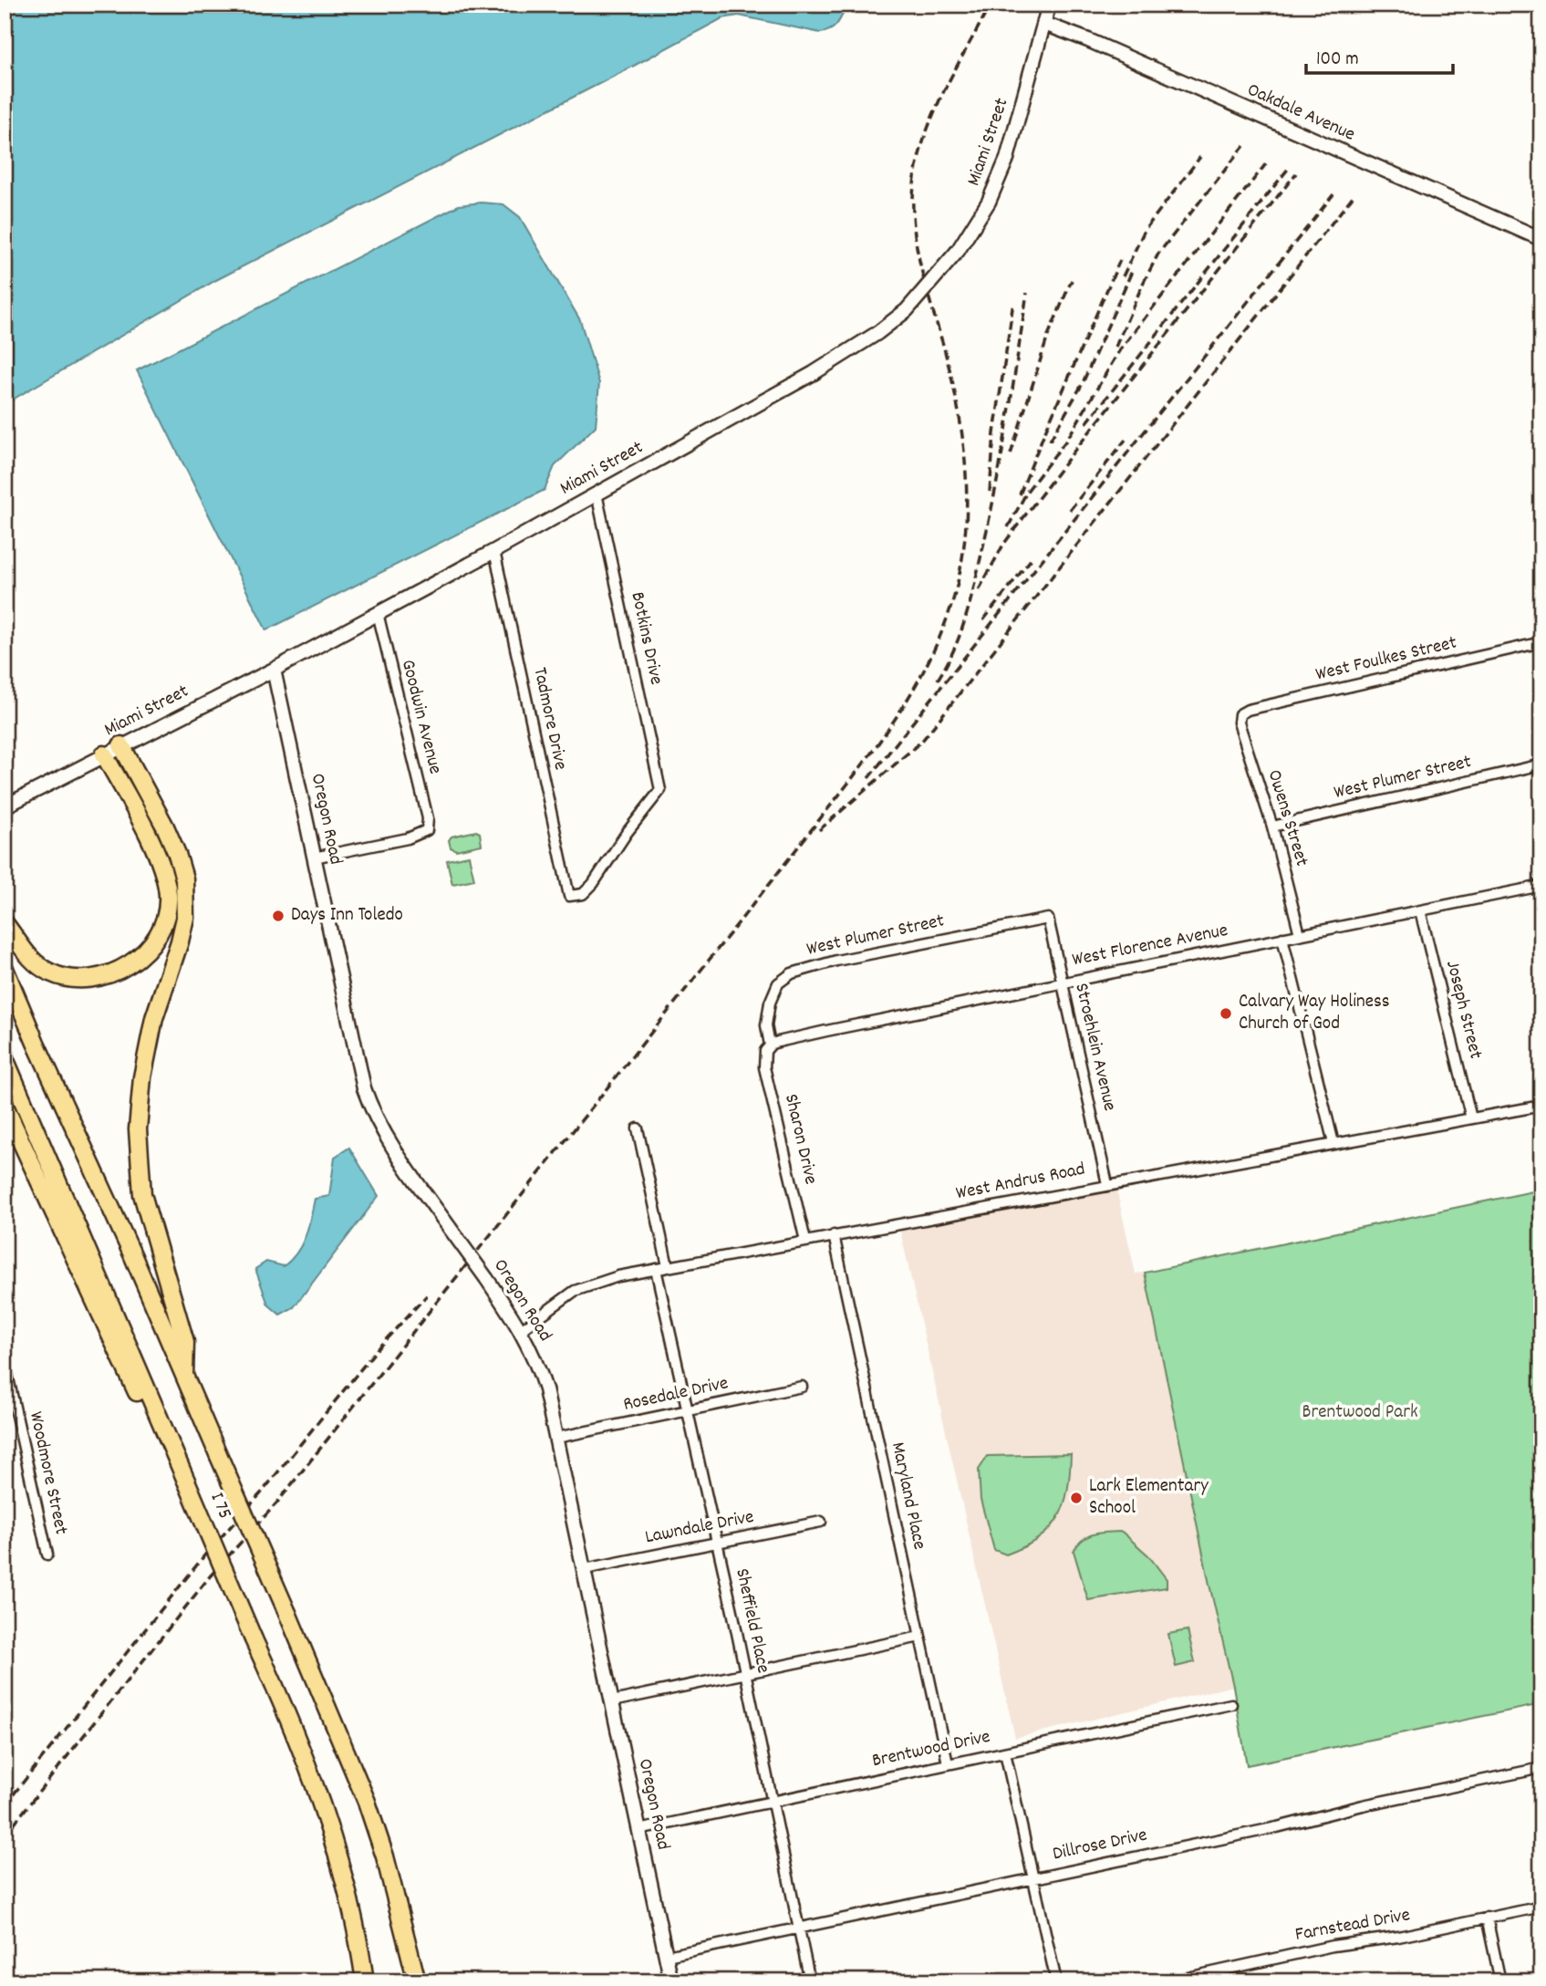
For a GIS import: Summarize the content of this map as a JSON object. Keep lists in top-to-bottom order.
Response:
{
  "streets": {
    "highway": ["I 75"],
    "street": [
      "Oakdale Avenue",
      "Miami Street",
      "Botkins Drive",
      "West Foulkes Street",
      "Goodwin Avenue",
      "Tadmore Drive",
      "West Plumer Street",
      "Owens Street",
      "Oregon Road",
      "West Florence Avenue",
      "Joseph Street",
      "Stroehlein Avenue",
      "Sharon Drive",
      "West Andrus Road",
      "Rosedale Drive",
      "Woodmore Street",
      "Maryland Place",
      "Lawndale Drive",
      "Sheffield Place",
      "Brentwood Drive",
      "Dillrose Drive",
      "Farnstead Drive"
    ]
  },
  "crossings": [
    ["Oakdale Avenue", "Miami Street"],
    ["Miami Street", "Botkins Drive"],
    ["Miami Street", "Goodwin Avenue"],
    ["Miami Street", "Tadmore Drive"],
    ["Miami Street", "Oregon Road"],
    ["Botkins Drive", "Tadmore Drive"],
    ["West Foulkes Street", "Owens Street"],
    ["Goodwin Avenue", "Oregon Road"],
    ["West Plumer Street", "Owens Street"],
    ["West Plumer Street", "West Florence Avenue"],
    ["West Plumer Street", "Stroehlein Avenue"],
    ["West Plumer Street", "Sharon Drive"],
    ["Owens Street", "West Florence Avenue"],
    ["Oregon Road", "West Andrus Road"],
    ["Oregon Road", "Rosedale Drive"],
    ["Oregon Road", "Lawndale Drive"],
    ["Oregon Road", "Brentwood Drive"],
    ["Oregon Road", "Dillrose Drive"],
    ["West Florence Avenue", "Joseph Street"],
    ["West Florence Avenue", "Stroehlein Avenue"],
    ["West Florence Avenue", "Sharon Drive"],
    ["Joseph Street", "West Andrus Road"],
    ["Stroehlein Avenue", "West Andrus Road"],
    ["Sharon Drive", "West Andrus Road"],
    ["West Andrus Road", "Maryland Place"],
    ["West Andrus Road", "Sheffield Place"],
    ["Rosedale Drive", "Sheffield Place"],
    ["Maryland Place", "Brentwood Drive"],
    ["Lawndale Drive", "Sheffield Place"],
    ["Sheffield Place", "Brentwood Drive"],
    ["Sheffield Place", "Dillrose Drive"]
  ],
  "parks": ["Brentwood Park"],
  "places": ["Days Inn Toledo", "Calvary Way Holiness Church of God", "Lark Elementary School"],
  "scale_bar": "100 m"
}
